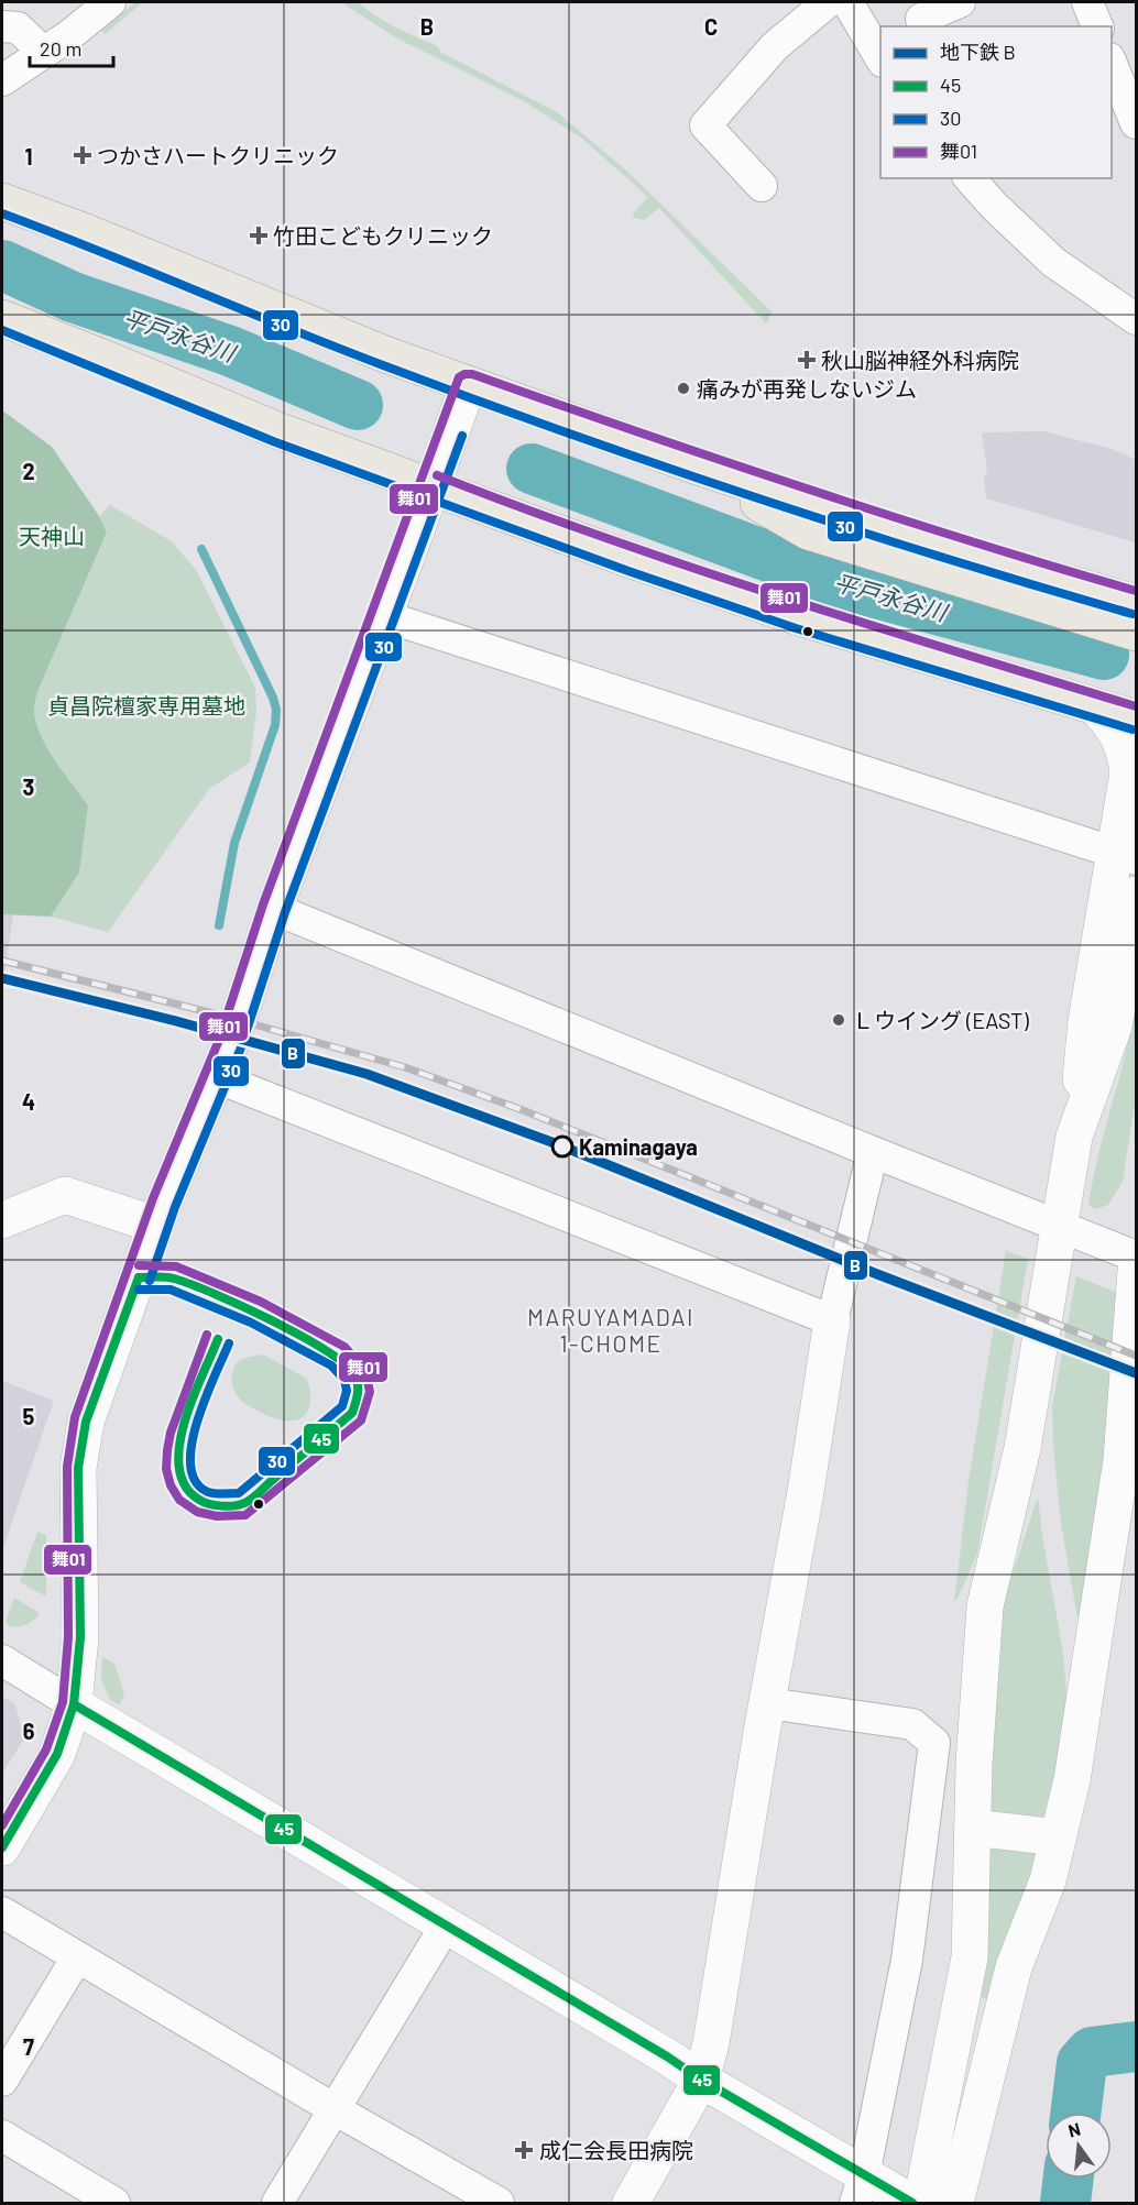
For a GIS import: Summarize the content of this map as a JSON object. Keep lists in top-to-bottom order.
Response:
{
  "districts": ["MARUYAMADAI 1-CHOME"],
  "water": ["平戸永谷川"],
  "parks": ["天神山", "貞昌院檀家専用墓地"],
  "places": {
    "health": [
      "つかさハートクリニック",
      "竹田こどもクリニック",
      "秋山脳神経外科病院",
      "成仁会長田病院"
    ],
    "other": ["痛みが再発しないジム", "Ｌウイング (EAST)", "Kaminagaya"]
  },
  "lines": [
    "transit line 30",
    "transit line 舞01",
    "metro line B",
    "transit line 45"
  ],
  "legend": [
    "地下鉄 B",
    "45",
    "30",
    "舞01"
  ],
  "scale_bar": "20 m",
  "north": "top",
  "grid": {
    "columns": ["B", "C"],
    "rows": [
      "1",
      "2",
      "3",
      "4",
      "5",
      "6",
      "7"
    ]
  }
}
